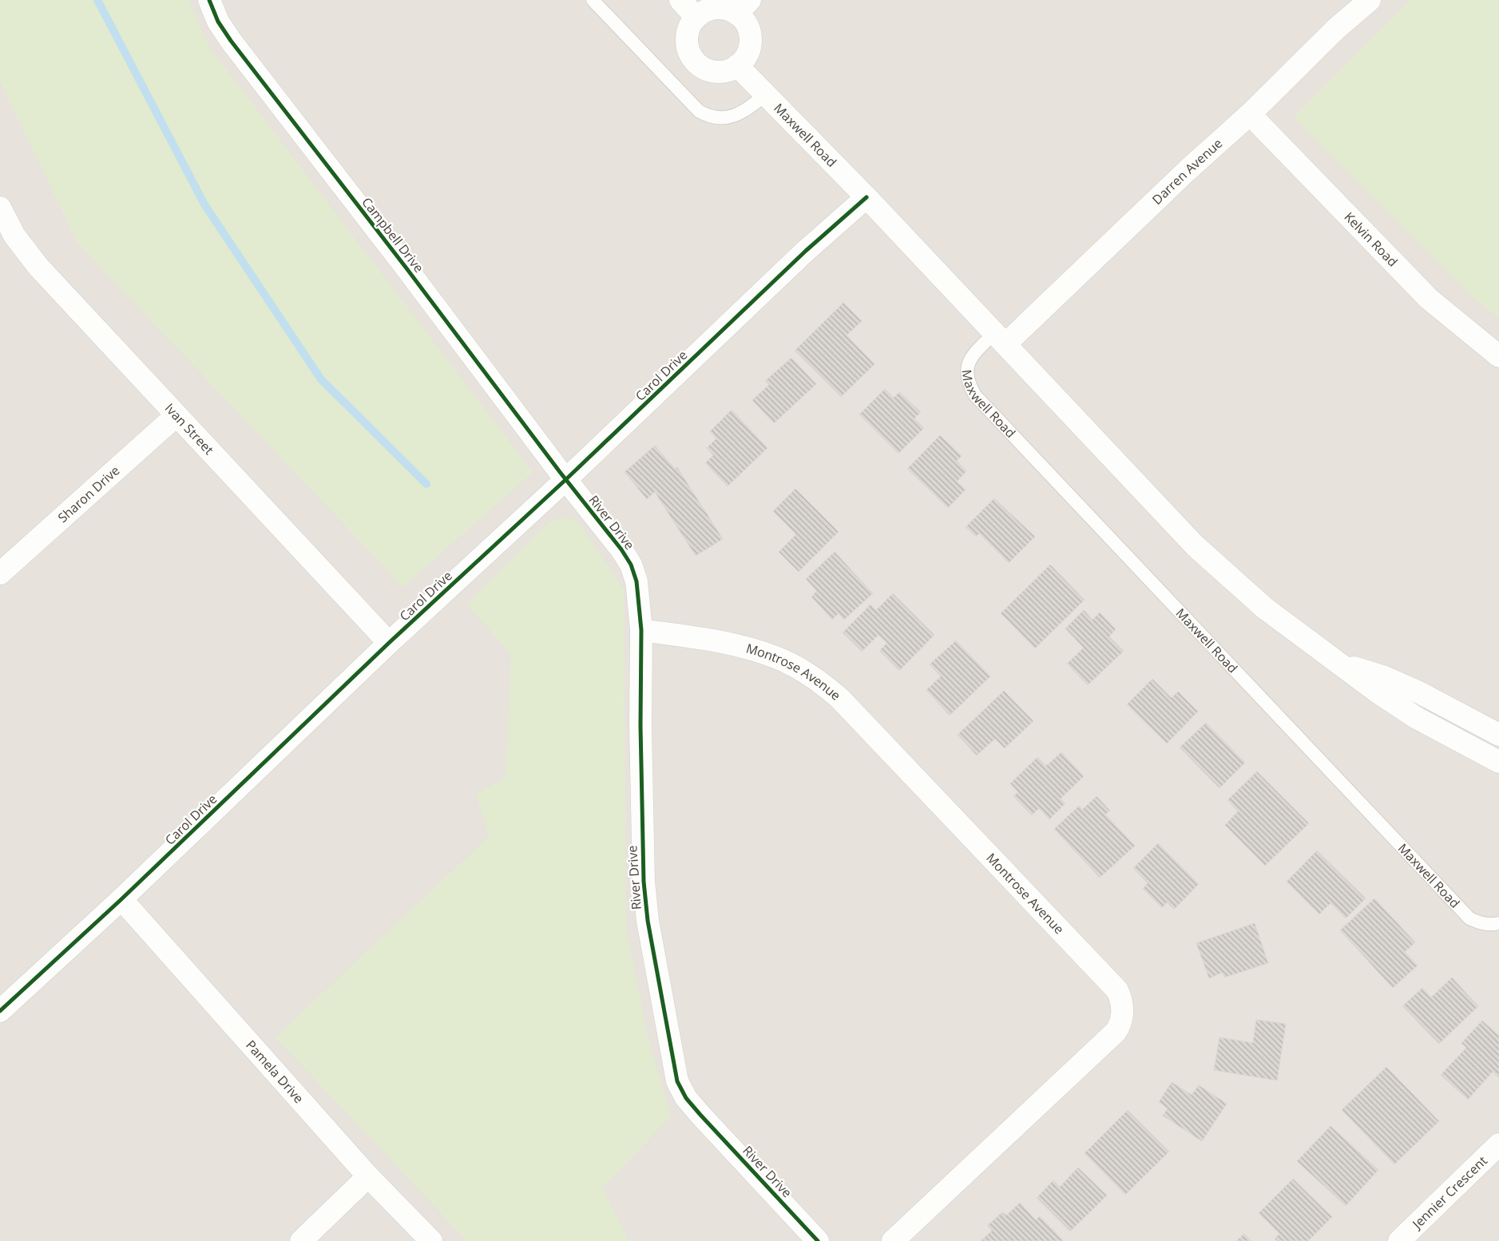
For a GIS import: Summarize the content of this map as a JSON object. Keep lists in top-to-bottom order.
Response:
{
  "streets": {
    "street": [
      "Maxwell Road",
      "Darren Avenue",
      "Campbell Drive",
      "Kelvin Road",
      "Carol Drive",
      "Ivan Street",
      "Sharon Drive",
      "River Drive",
      "Montrose Avenue",
      "Pamela Drive",
      "Jennier Crescent"
    ]
  },
  "crossings": [
    ["Maxwell Road", "Darren Avenue"],
    ["Maxwell Road", "Carol Drive"],
    ["Darren Avenue", "Kelvin Road"],
    ["Campbell Drive", "Carol Drive"],
    ["Campbell Drive", "River Drive"],
    ["Carol Drive", "Ivan Street"],
    ["Carol Drive", "River Drive"],
    ["Carol Drive", "Pamela Drive"],
    ["Ivan Street", "Sharon Drive"],
    ["River Drive", "Montrose Avenue"]
  ]
}
